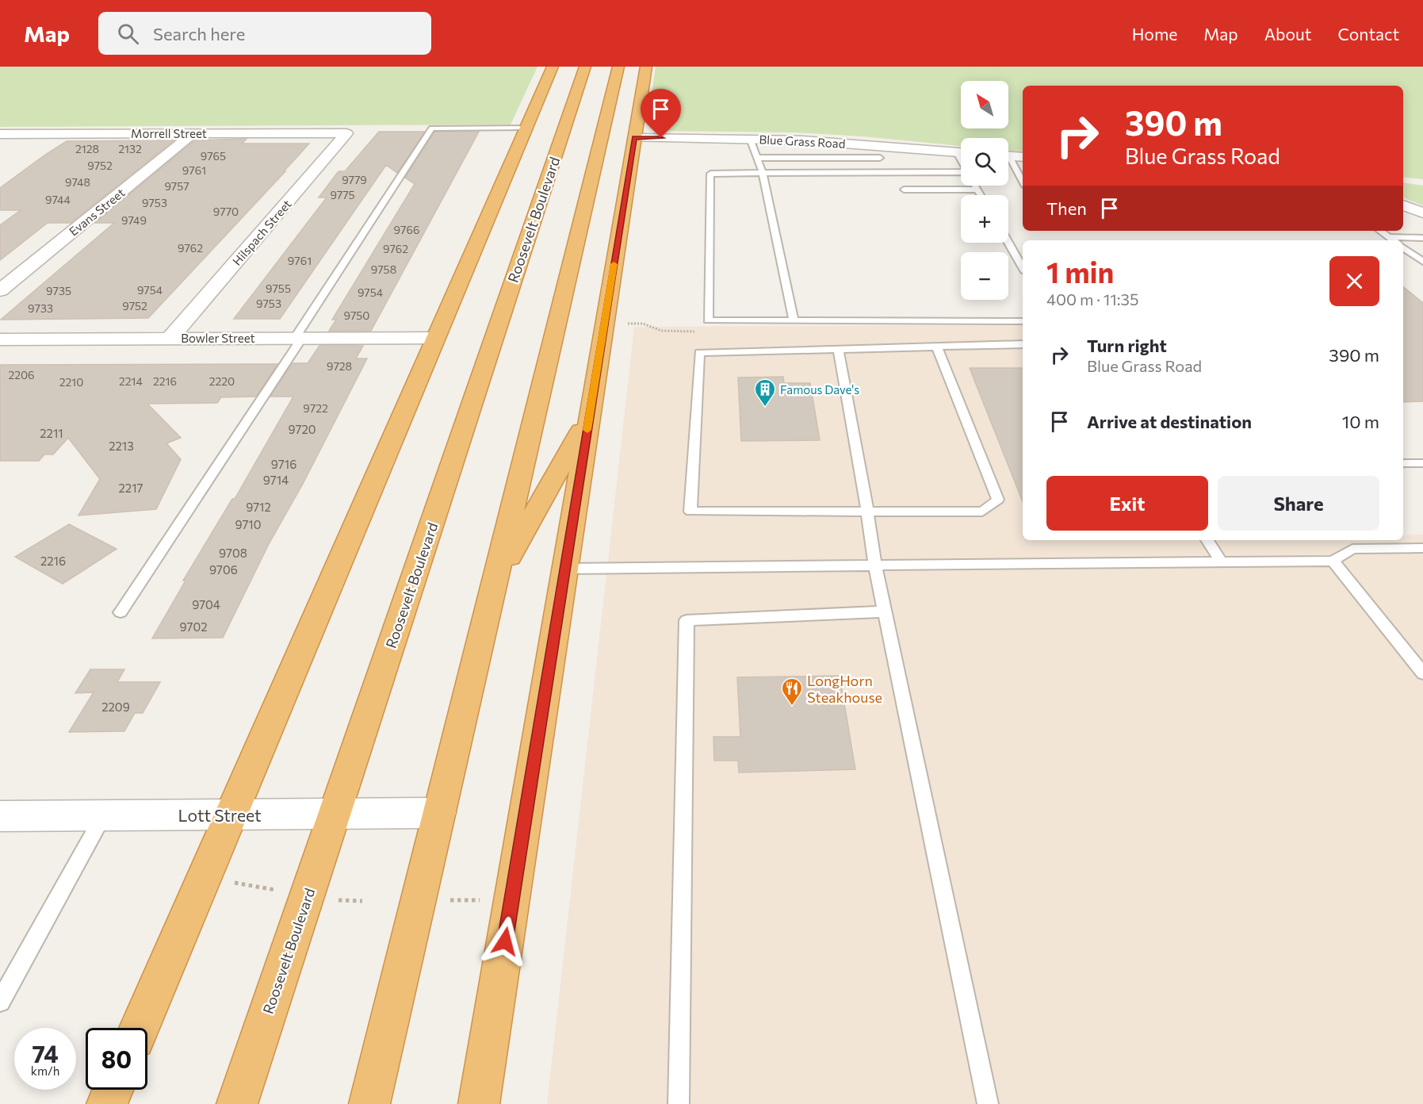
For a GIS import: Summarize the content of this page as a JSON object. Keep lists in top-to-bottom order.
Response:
{
  "streets": {
    "highway": ["Roosevelt Boulevard"],
    "street": [
      "Morrell Street",
      "Blue Grass Road",
      "Evans Street",
      "Hilspach Street",
      "Bowler Street",
      "Lott Street"
    ]
  },
  "crossings": [
    ["Morrell Street", "Evans Street"],
    ["Morrell Street", "Hilspach Street"],
    ["Roosevelt Boulevard", "Lott Street"],
    ["Hilspach Street", "Bowler Street"]
  ],
  "places": {
    "building": ["Famous Dave's"],
    "restaurant": ["LongHorn Steakhouse"]
  },
  "house_numbers": [
    "2128",
    "2132",
    "9765",
    "9752",
    "9761",
    "9779",
    "9748",
    "9757",
    "9775",
    "9744",
    "9753",
    "9770",
    "9749",
    "9766",
    "9762",
    "9762",
    "9761",
    "9758",
    "9755",
    "9754",
    "9735",
    "9754",
    "9753",
    "9752",
    "9733",
    "9750",
    "9728",
    "2206",
    "2214",
    "2216",
    "2220",
    "2210",
    "9722",
    "9720",
    "2211",
    "2213",
    "9716",
    "9714",
    "2217",
    "9712",
    "9710",
    "9708",
    "2216",
    "9706",
    "9704",
    "9702",
    "2209"
  ],
  "north": "top left",
  "page": {
    "header": "Map",
    "search": "Search here",
    "nav": [
      "Home",
      "Map",
      "About",
      "Contact"
    ],
    "map_buttons": ["+", "−"],
    "turn": ["390 m", "Blue Grass Road"],
    "then": "Then",
    "heading": ["1 min", "400 m · 11:35"],
    "list": [
      {
        "name": "Turn right",
        "note": "Blue Grass Road",
        "value": "390 m"
      },
      {
        "name": "Arrive at destination",
        "value": "10 m"
      }
    ],
    "buttons": ["Exit", "Share"],
    "speed": "74 km/h",
    "limit": "80"
  }
}
